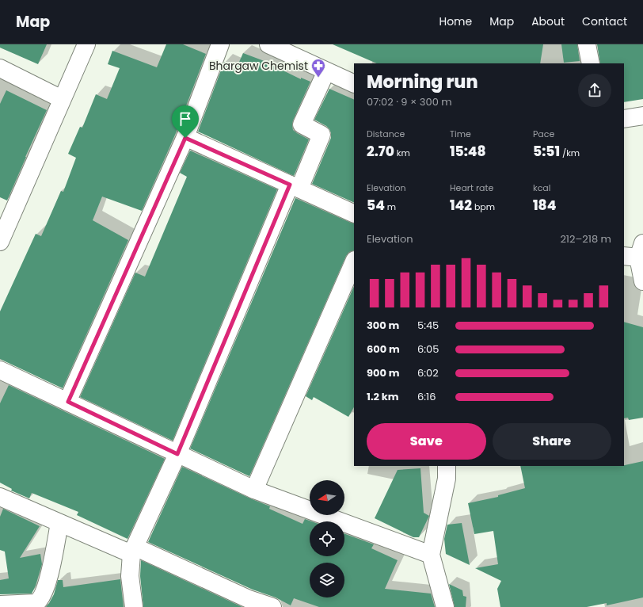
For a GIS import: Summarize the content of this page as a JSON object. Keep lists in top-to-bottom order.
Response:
{
  "places": {
    "pharmacy": ["Bhargaw Chemist"]
  },
  "north": "left",
  "page": {
    "header": "Map",
    "nav": [
      "Home",
      "Map",
      "About",
      "Contact"
    ],
    "heading": ["Morning run", "07:02 · 9 × 300 m"],
    "stats": [
      ["Distance", "2.70 km"],
      ["Time", "15:48"],
      ["Pace", "5:51 /km"],
      ["Elevation", "54 m"],
      ["Heart rate", "142 bpm"],
      ["kcal", "184"]
    ],
    "chart": ["Elevation", "212–218 m"],
    "list": [
      {
        "name": "300 m",
        "note": "5:45"
      },
      {
        "name": "600 m",
        "note": "6:05"
      },
      {
        "name": "900 m",
        "note": "6:02"
      },
      {
        "name": "1.2 km",
        "note": "6:16"
      }
    ],
    "buttons": ["Save", "Share"]
  }
}
